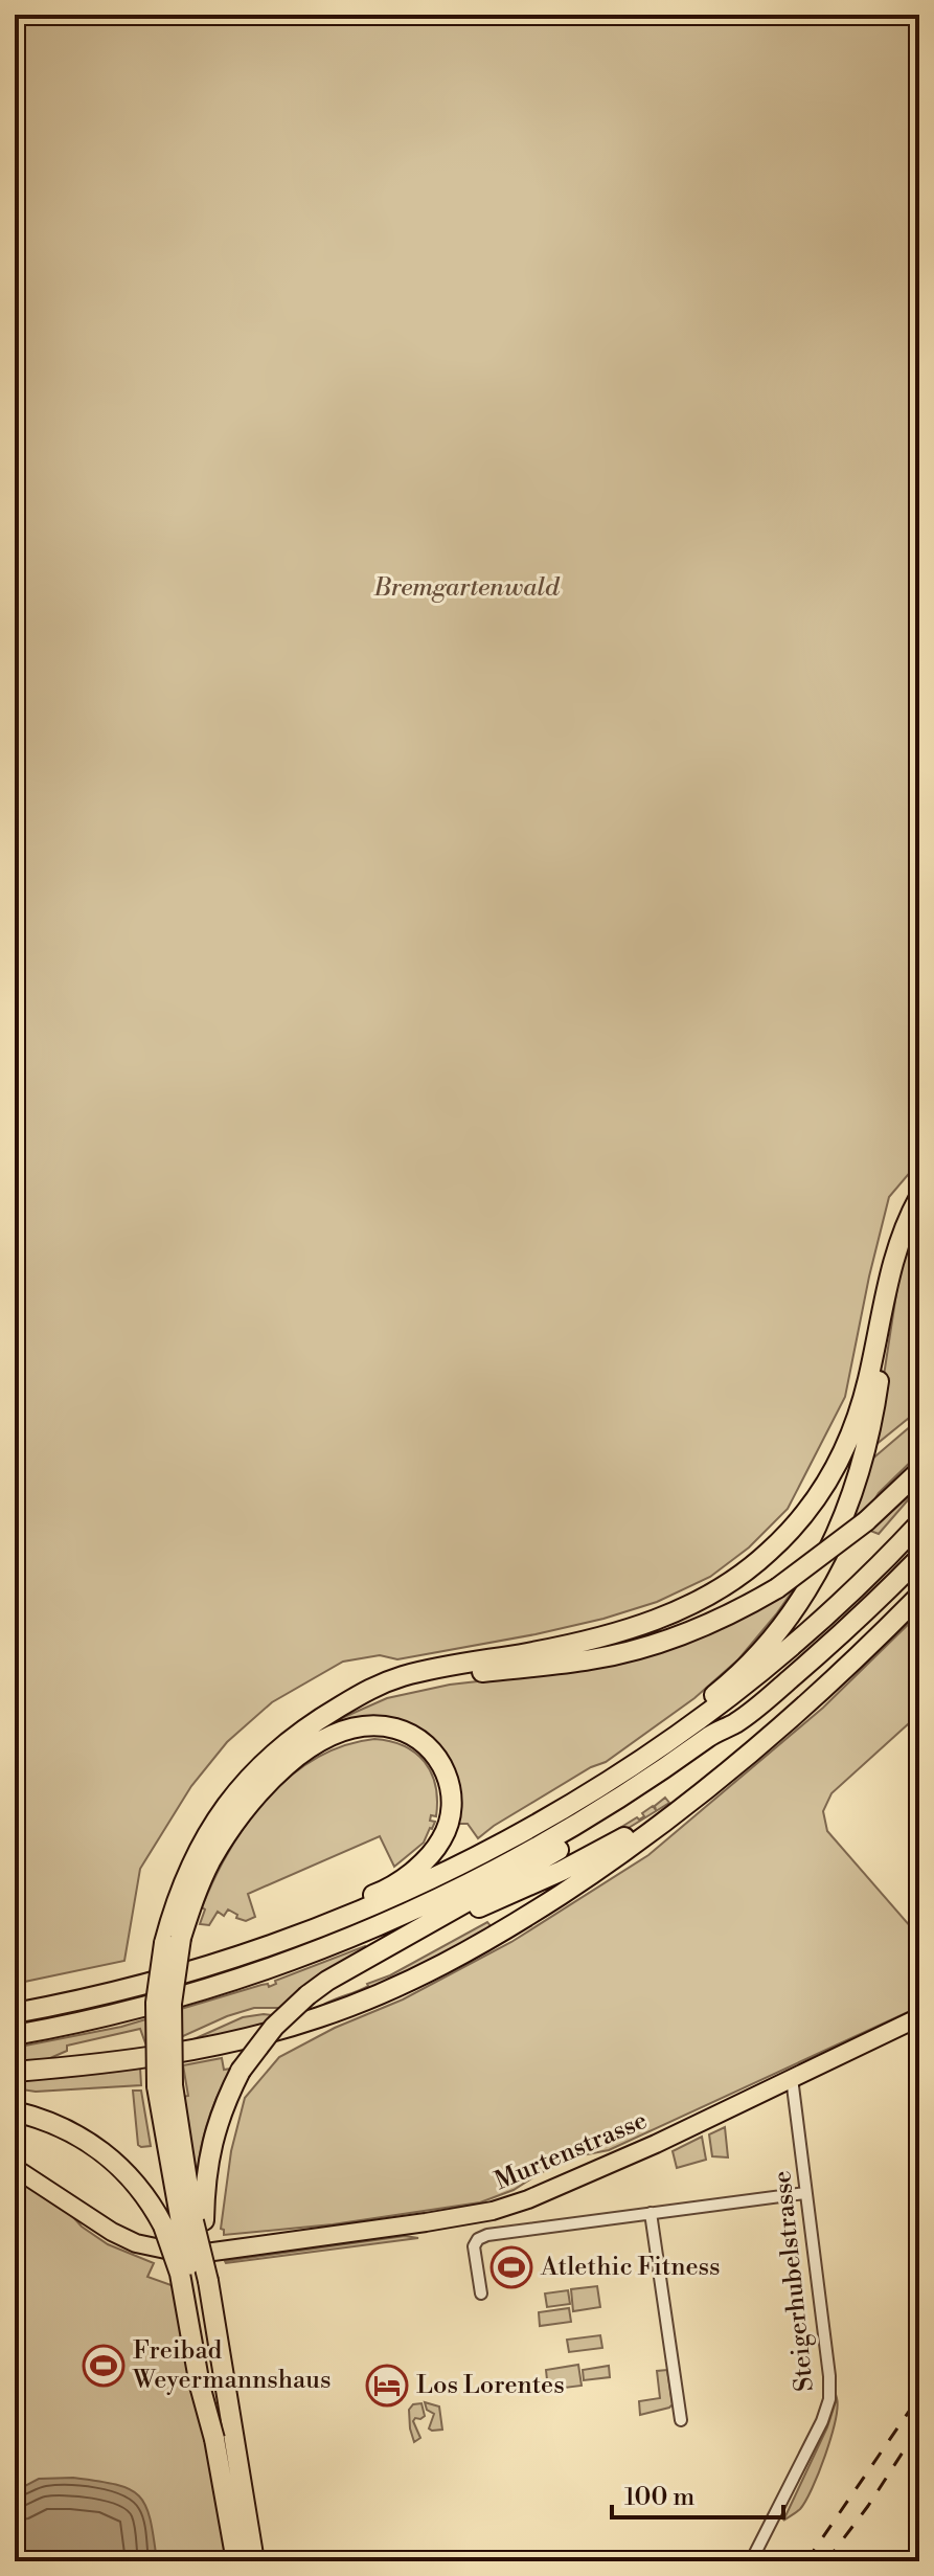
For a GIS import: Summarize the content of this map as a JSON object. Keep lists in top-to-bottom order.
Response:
{
  "streets": {
    "main road": ["Murtenstrasse"],
    "street": ["Steigerhubelstrasse"]
  },
  "crossings": [
    ["Murtenstrasse", "Steigerhubelstrasse"]
  ],
  "parks": ["Bremgartenwald"],
  "places": {
    "sports": ["Atlethic Fitness", "Freibad Weyermannshaus"],
    "hotel": ["Los Lorentes"]
  },
  "scale_bar": "100 m"
}
